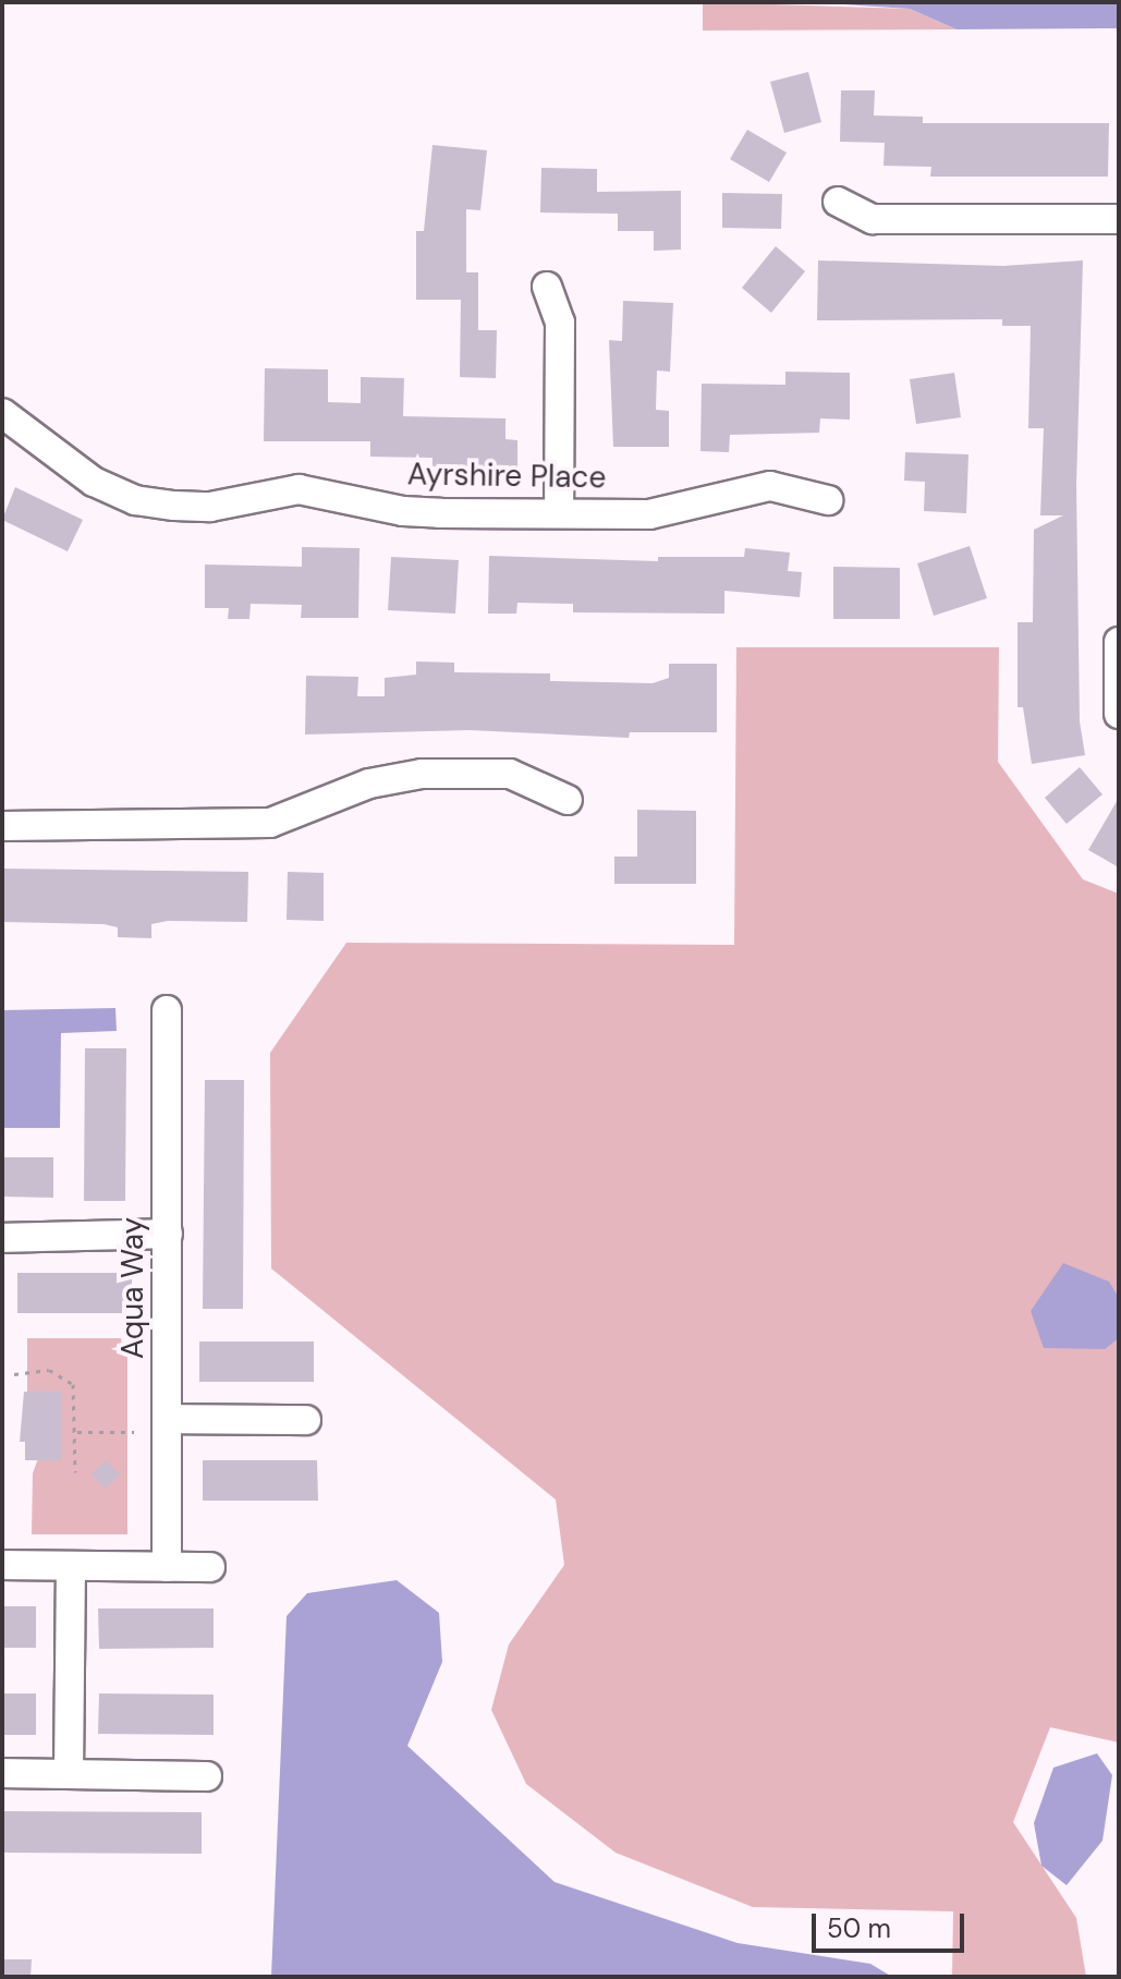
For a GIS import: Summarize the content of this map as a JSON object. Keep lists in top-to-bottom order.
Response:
{
  "streets": {
    "street": ["Ayrshire Place", "Aqua Way"]
  },
  "scale_bar": "50 m"
}
